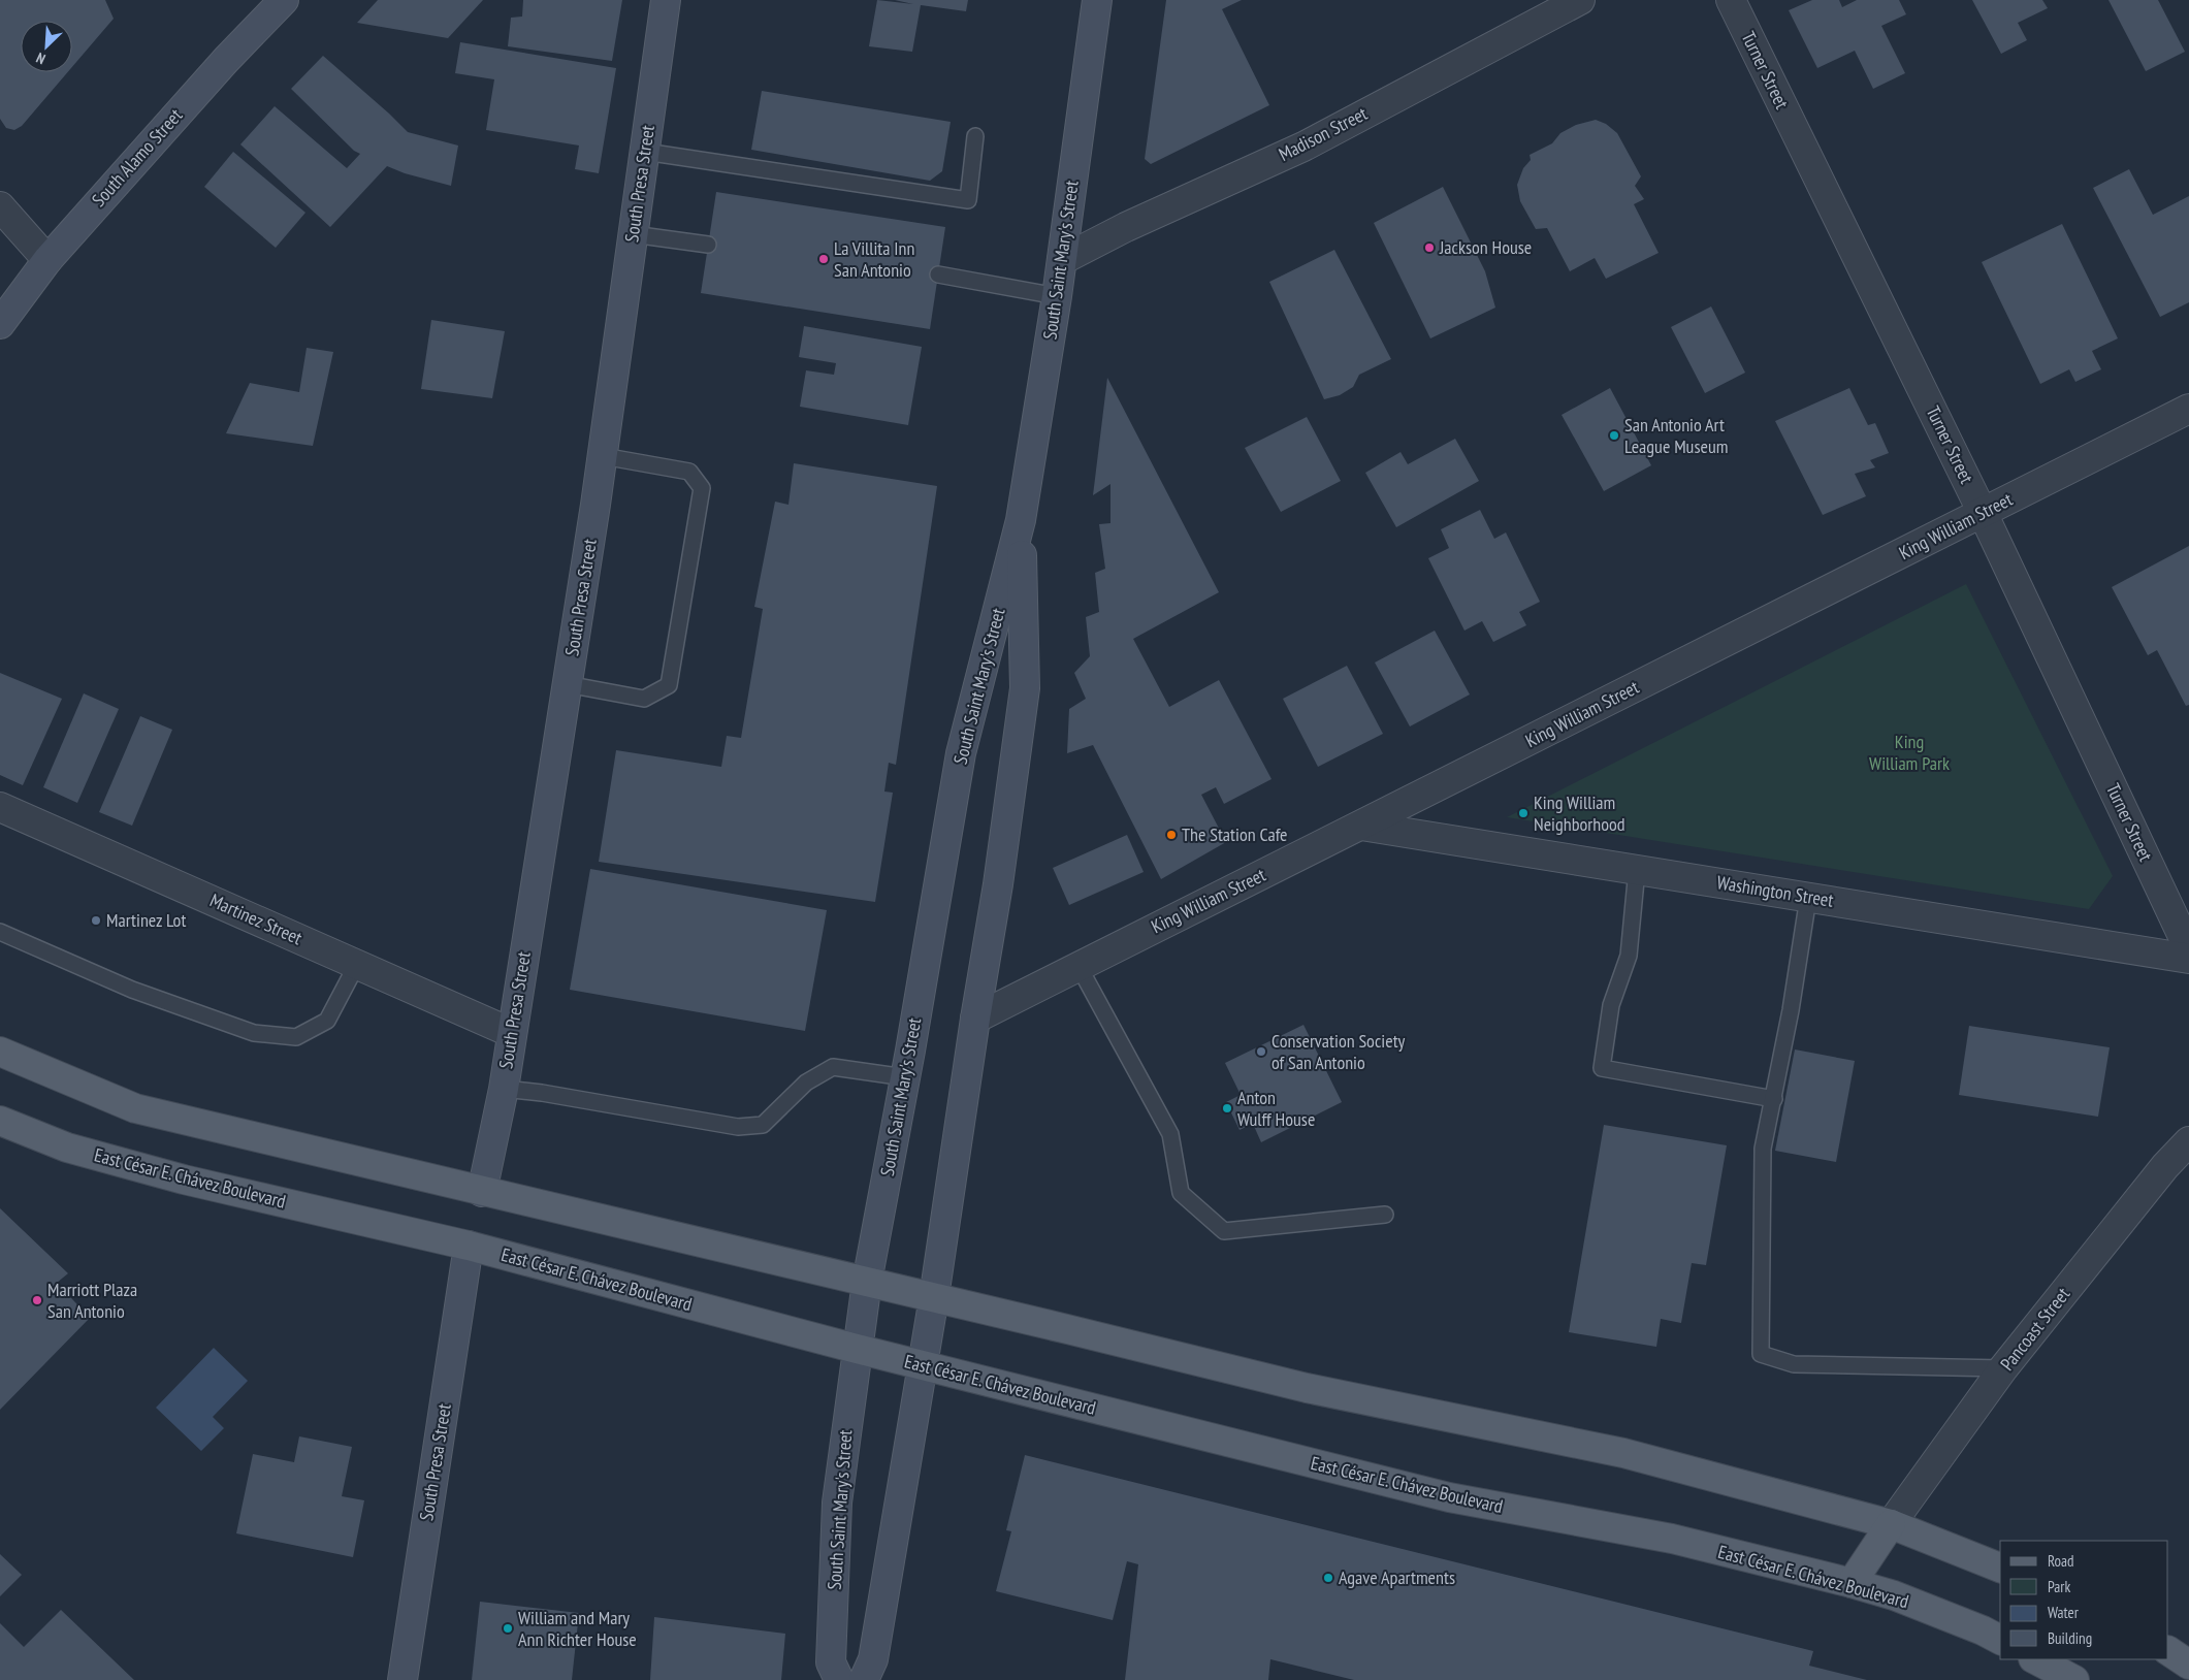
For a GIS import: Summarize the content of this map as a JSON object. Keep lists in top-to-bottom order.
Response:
{
  "streets": {
    "main road": [
      "South Alamo Street",
      "South Presa Street",
      "South Saint Mary's Street",
      "East César E. Chávez Boulevard"
    ],
    "street": [
      "Turner Street",
      "Madison Street",
      "King William Street",
      "Washington Street",
      "Martinez Street",
      "Pancoast Street"
    ]
  },
  "crossings": [
    ["Turner Street", "King William Street"],
    ["Madison Street", "South Saint Mary's Street"],
    ["South Presa Street", "Martinez Street"],
    ["South Presa Street", "East César E. Chávez Boulevard"],
    ["South Saint Mary's Street", "King William Street"],
    ["South Saint Mary's Street", "East César E. Chávez Boulevard"],
    ["King William Street", "Washington Street"]
  ],
  "parks": ["King William Park"],
  "places": [
    "Jackson House",
    "La Villita Inn San Antonio",
    "San Antonio Art League Museum",
    "King William Neighborhood",
    "The Station Cafe",
    "Martinez Lot",
    "Conservation Society of San Antonio",
    "Anton Wulff House",
    "Marriott Plaza San Antonio",
    "Agave Apartments",
    "William and Mary Ann Richter House"
  ],
  "legend": [
    "Road",
    "Park",
    "Water",
    "Building"
  ],
  "north": "bottom left"
}
